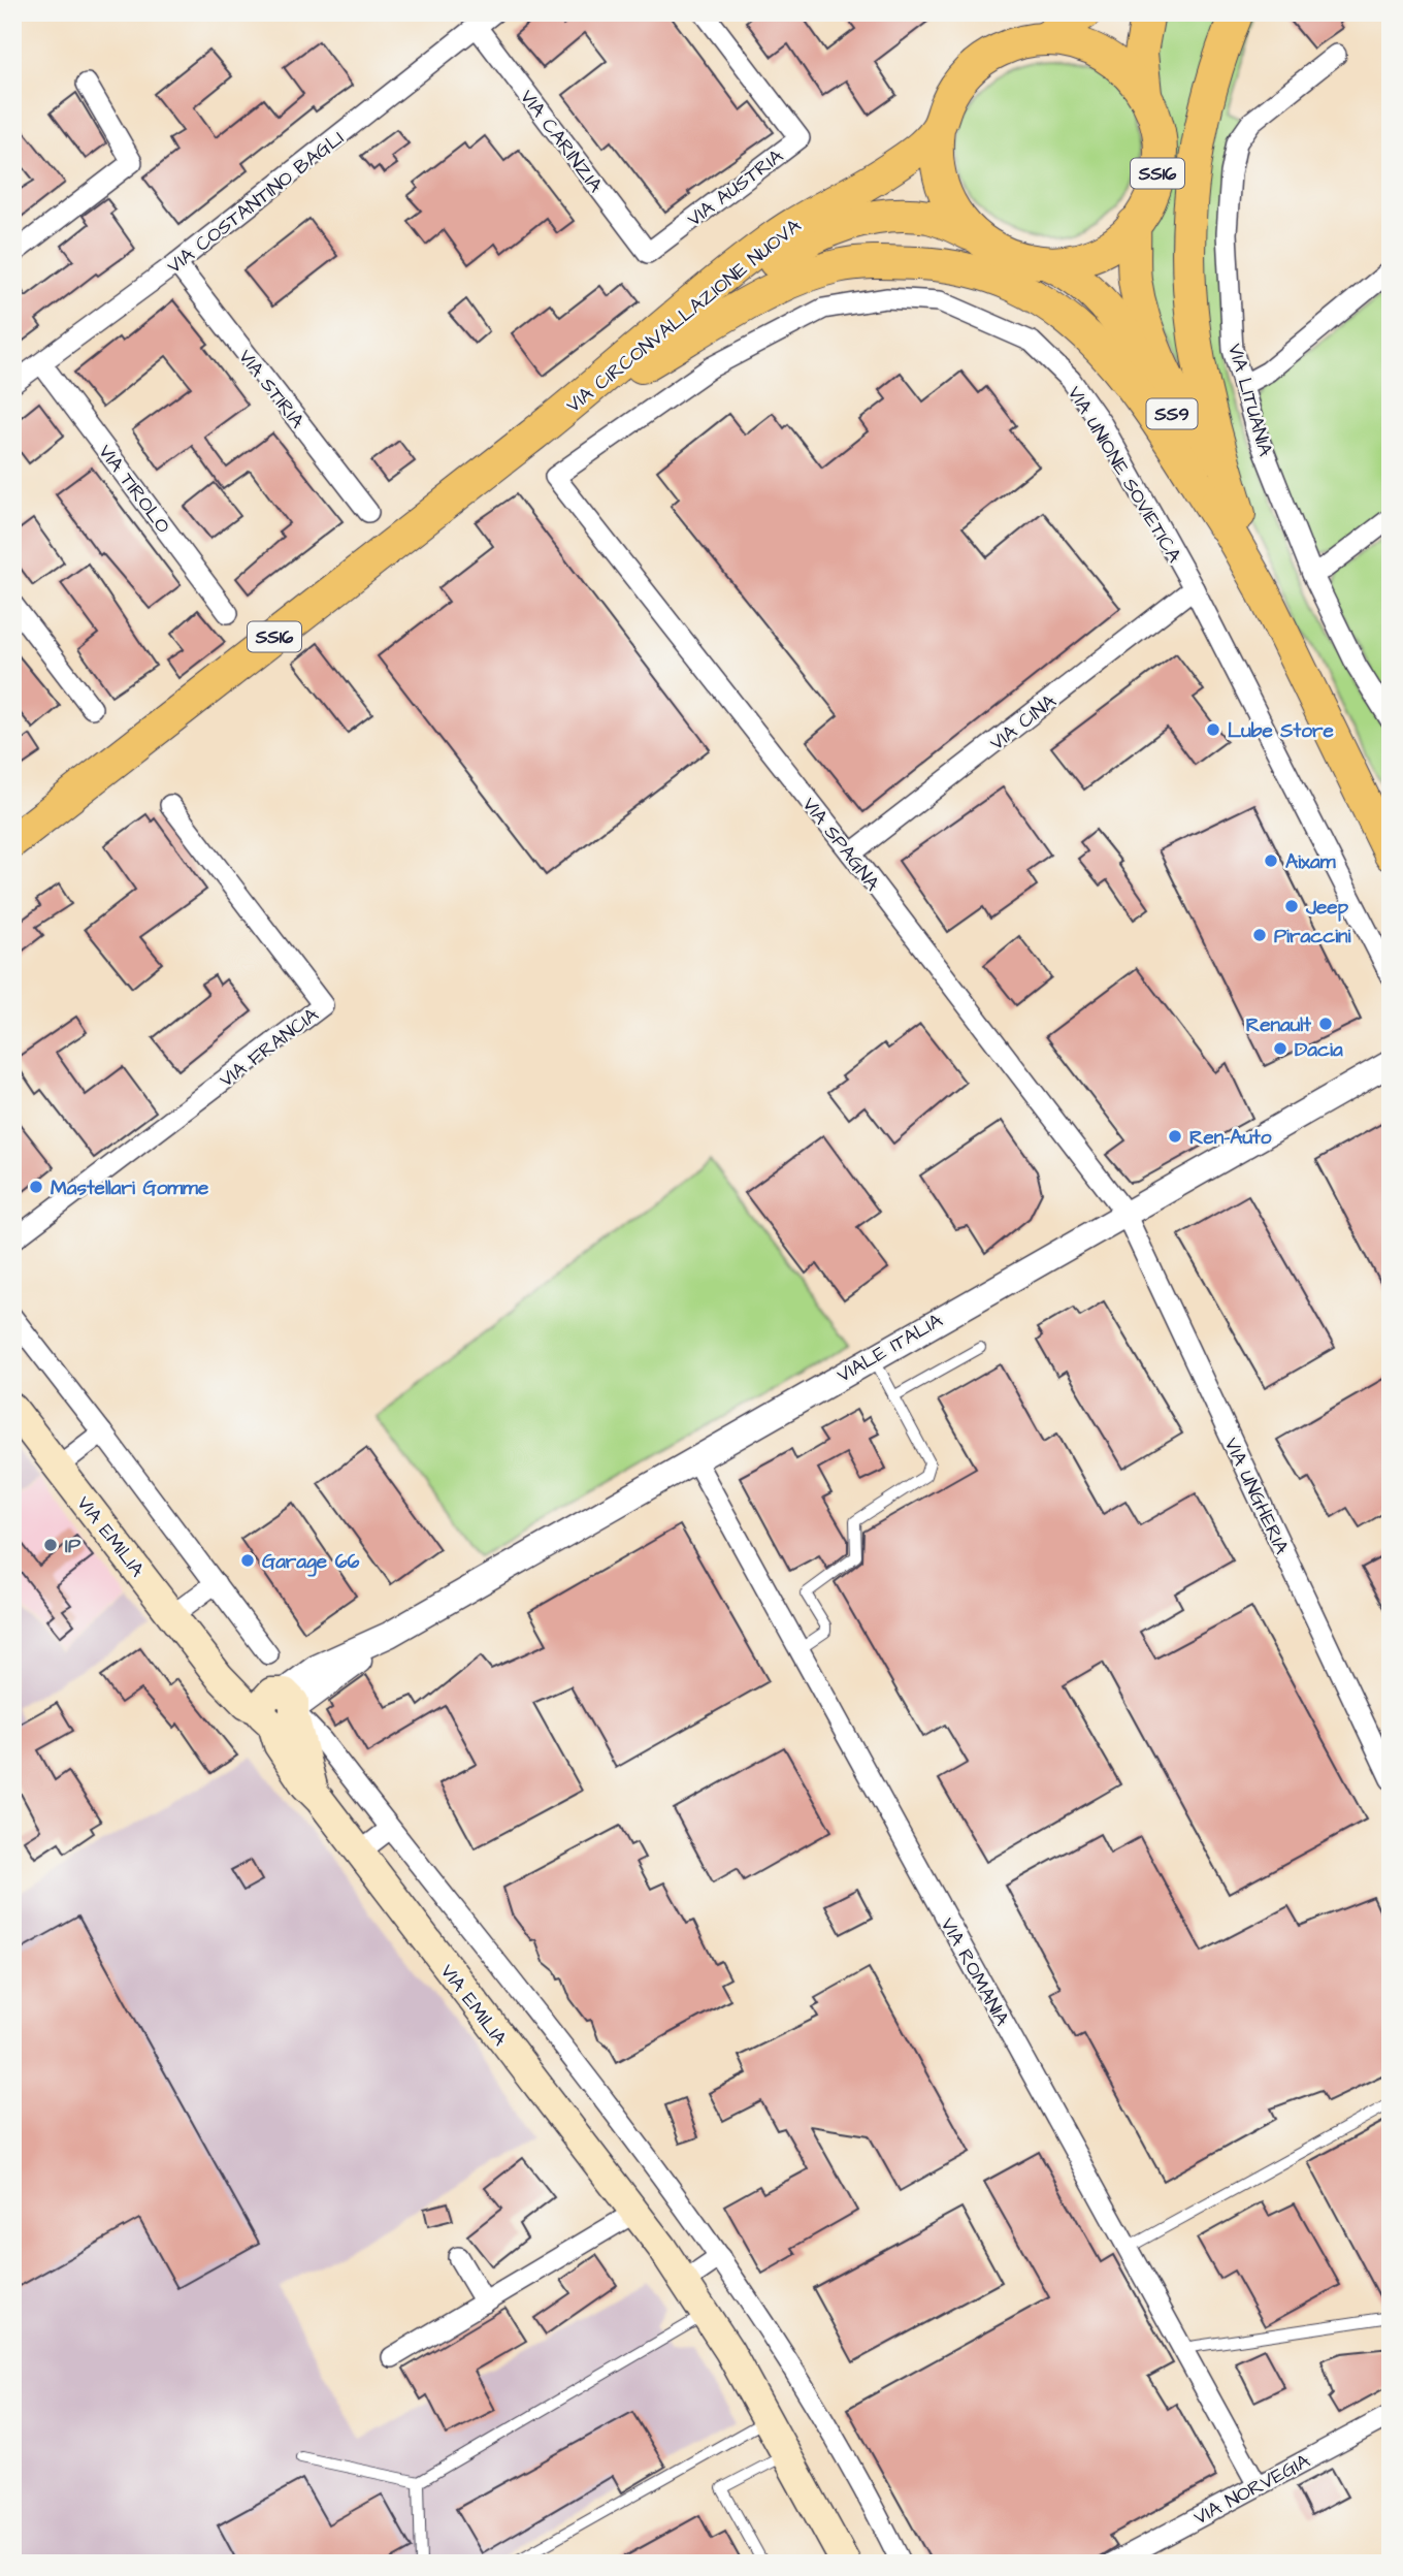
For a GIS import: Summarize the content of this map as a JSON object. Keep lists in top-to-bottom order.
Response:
{
  "streets": {
    "main road": [
      "SS16",
      "VIA CIRCONVALLAZIONE NUOVA",
      "SS9",
      "VIA EMILIA"
    ],
    "street": [
      "VIA CARINZIA",
      "VIA AUSTRIA",
      "VIA COSTANTINO BAGLI",
      "VIA STIRIA",
      "VIA LITUANIA",
      "VIA UNIONE SOVIETICA",
      "VIA TIROLO",
      "VIA CINA",
      "VIA SPAGNA",
      "VIA FRANCIA",
      "VIALE ITALIA",
      "VIA UNGHERIA",
      "VIA ROMANIA",
      "VIA NORVEGIA"
    ]
  },
  "crossings": [
    ["VIA CARINZIA", "VIA AUSTRIA"],
    ["VIA CARINZIA", "VIA COSTANTINO BAGLI"],
    ["SS16", "VIA CIRCONVALLAZIONE NUOVA"],
    ["SS16", "SS9"],
    ["VIA COSTANTINO BAGLI", "VIA STIRIA"],
    ["VIA COSTANTINO BAGLI", "VIA TIROLO"],
    ["VIA CIRCONVALLAZIONE NUOVA", "SS9"],
    ["VIA UNIONE SOVIETICA", "VIA CINA"],
    ["VIA UNIONE SOVIETICA", "VIA SPAGNA"],
    ["VIA CINA", "VIA SPAGNA"],
    ["VIA SPAGNA", "VIALE ITALIA"],
    ["VIA SPAGNA", "VIA UNGHERIA"],
    ["VIALE ITALIA", "VIA UNGHERIA"],
    ["VIALE ITALIA", "VIA EMILIA"],
    ["VIALE ITALIA", "VIA ROMANIA"],
    ["VIA ROMANIA", "VIA NORVEGIA"]
  ],
  "places": [
    "Lube Store",
    "Aixam",
    "Jeep",
    "Piraccini",
    "Renault",
    "Dacia",
    "Ren-Auto",
    "Mastellari Gomme",
    "IP",
    "Garage 66"
  ]
}
